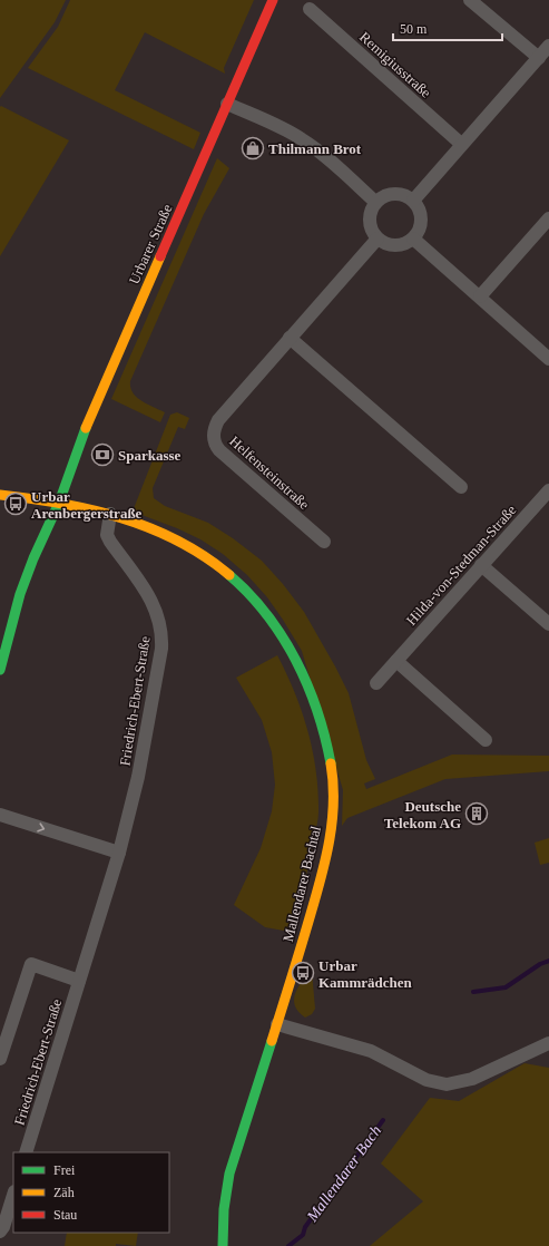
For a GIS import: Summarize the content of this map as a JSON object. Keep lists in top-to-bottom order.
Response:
{
  "streets": {
    "street": [
      "Remigiusstraße",
      "Urbarer Straße",
      "Helfensteinstraße",
      "Hilda-von-Stedman-Straße",
      "Friedrich-Ebert-Straße",
      "Mallendarer Bachtal"
    ]
  },
  "crossings": [
    ["Urbarer Straße", "Mallendarer Bachtal"],
    ["Friedrich-Ebert-Straße", "Mallendarer Bachtal"]
  ],
  "water": ["Mallendarer Bach"],
  "places": {
    "shop": ["Thilmann Brot"],
    "bank": ["Sparkasse"],
    "bus stop": ["Urbar Arenbergerstraße", "Urbar Kammrädchen"],
    "building": ["Deutsche Telekom AG"]
  },
  "legend": ["Frei", "Zäh", "Stau"],
  "scale_bar": "50 m"
}
